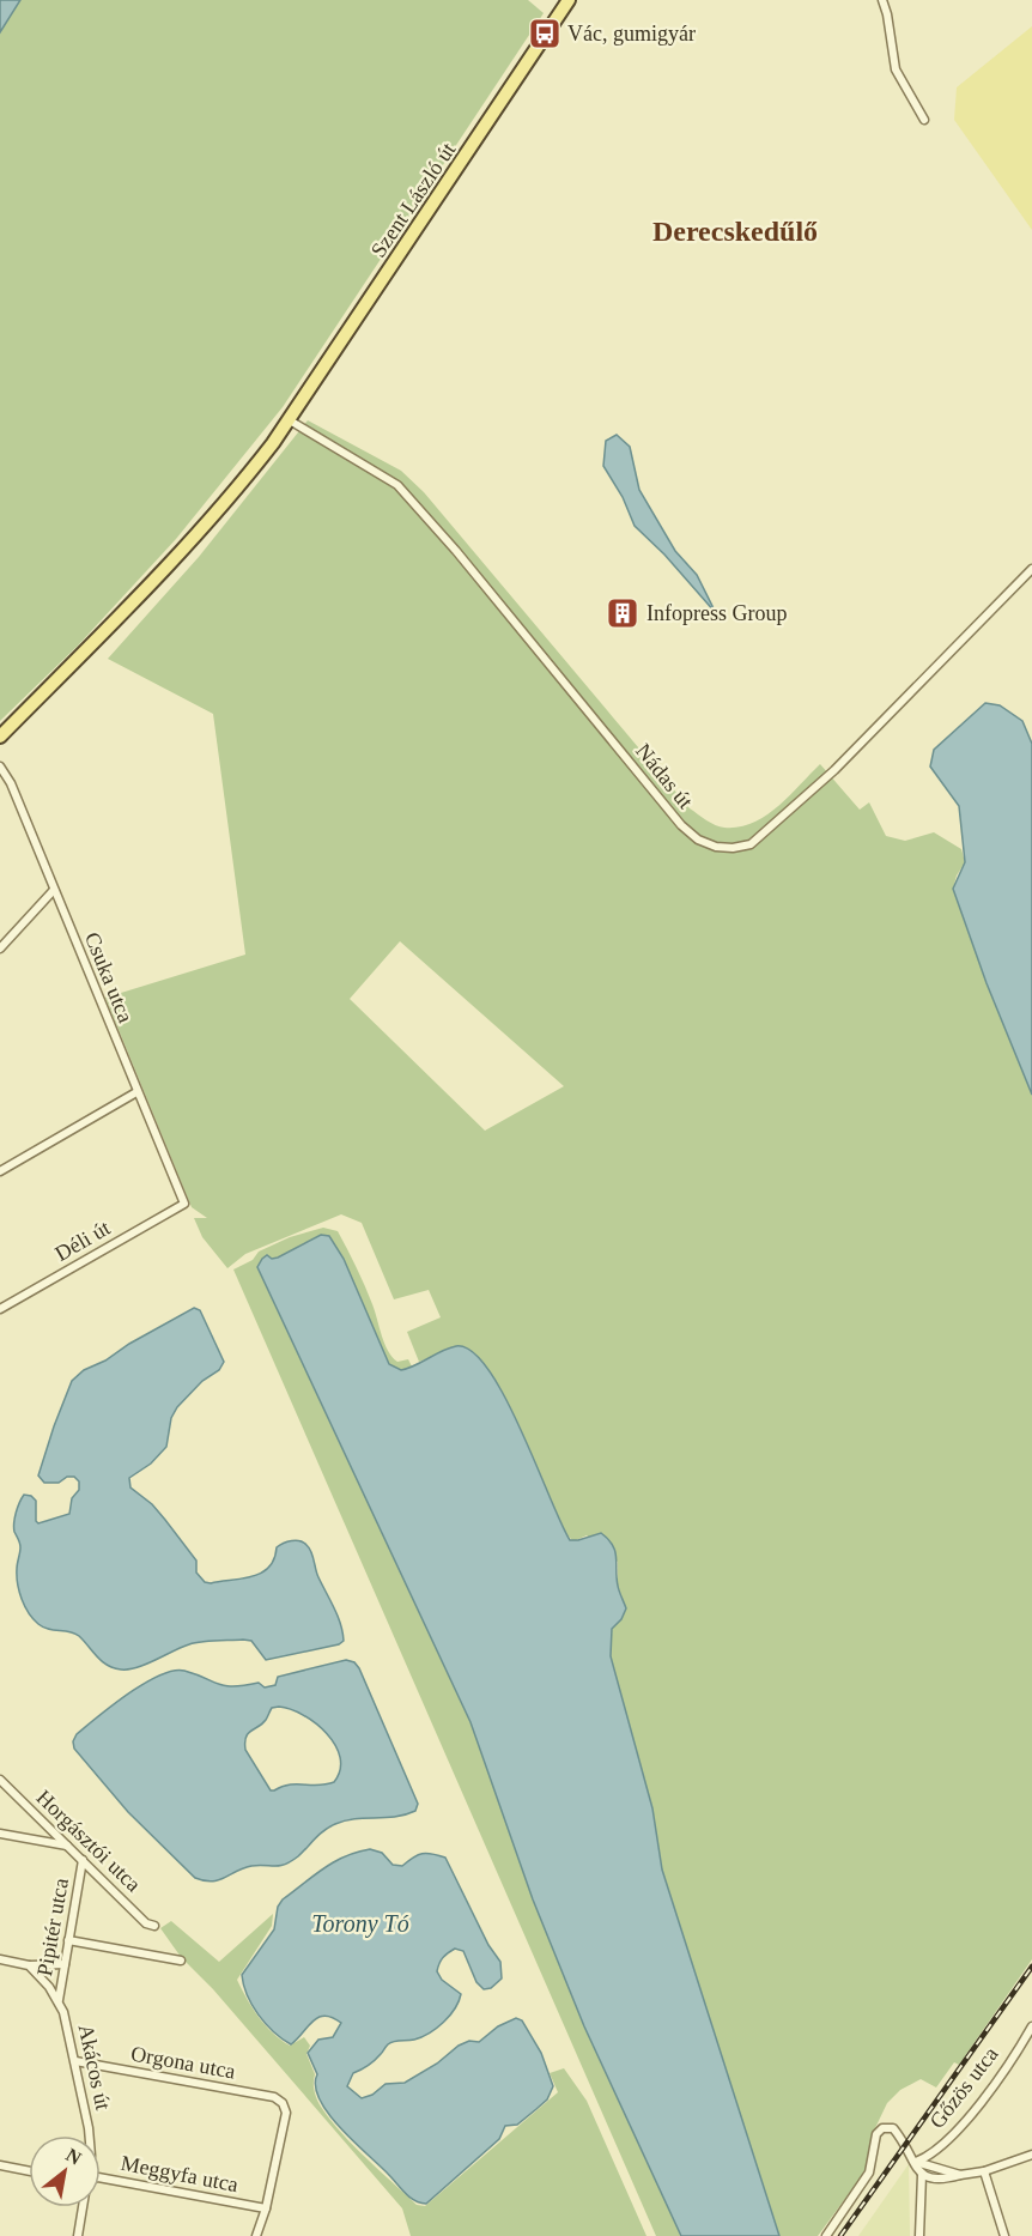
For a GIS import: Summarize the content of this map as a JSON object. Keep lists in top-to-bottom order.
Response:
{
  "streets": {
    "main road": ["Szent László út"],
    "street": [
      "Nádas út",
      "Csuka utca",
      "Déli út",
      "Horgásztói utca",
      "Pipitér utca",
      "Orgona utca",
      "Akácos út",
      "Gőzös utca",
      "Meggyfa utca"
    ]
  },
  "crossings": [
    ["Szent László út", "Nádas út"],
    ["Csuka utca", "Déli út"],
    ["Horgásztói utca", "Pipitér utca"],
    ["Pipitér utca", "Akácos út"],
    ["Orgona utca", "Akácos út"],
    ["Orgona utca", "Meggyfa utca"]
  ],
  "districts": ["Derecskedűlő"],
  "water": ["Torony Tó"],
  "places": {
    "bus stop": ["Vác, gumigyár"],
    "building": ["Infopress Group"]
  },
  "north": "top right"
}
